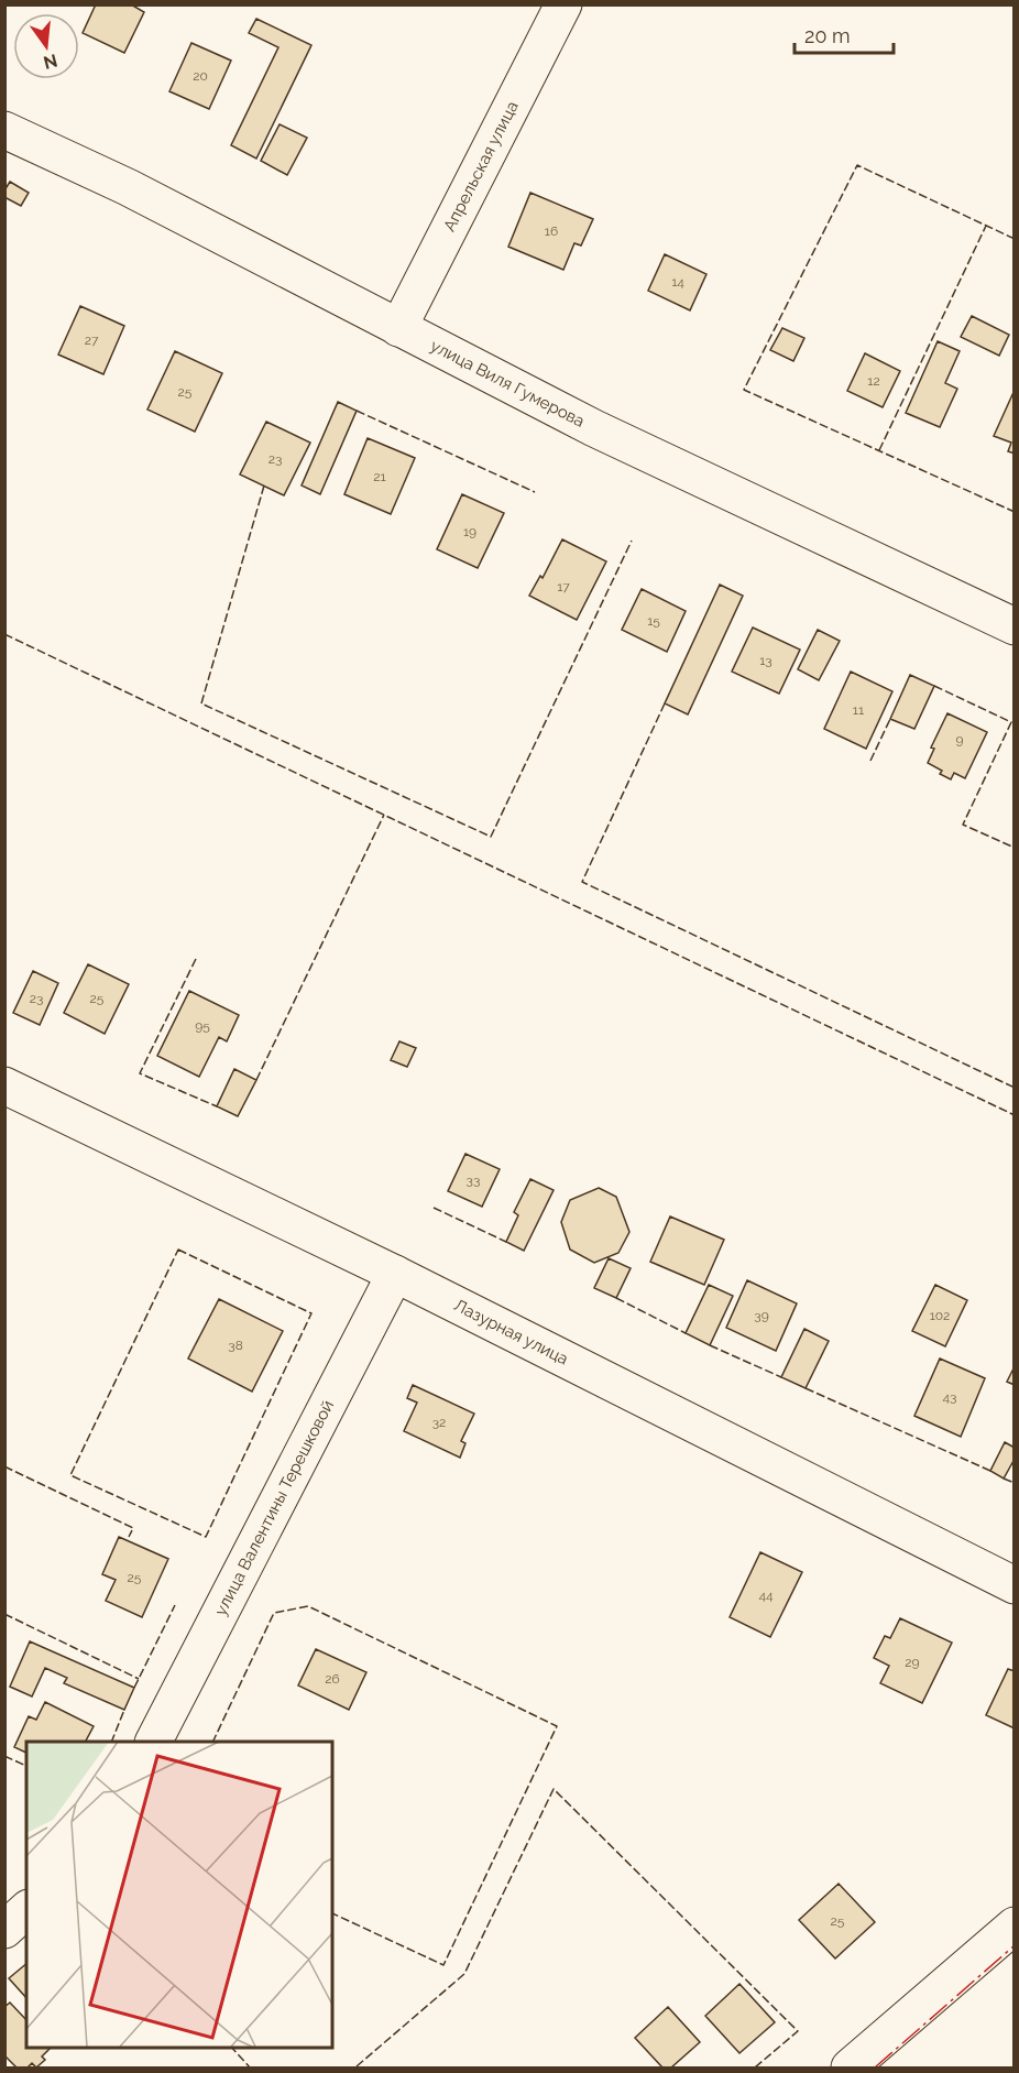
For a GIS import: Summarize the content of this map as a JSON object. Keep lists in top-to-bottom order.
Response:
{
  "streets": {
    "street": [
      "Апрельская улица",
      "улица Виля Гумерова",
      "Лазурная улица",
      "улица Валентины Терешковой"
    ]
  },
  "crossings": [
    ["Апрельская улица", "улица Виля Гумерова"],
    ["Лазурная улица", "улица Валентины Терешковой"]
  ],
  "house_numbers": [
    "20",
    "16",
    "14",
    "27",
    "12",
    "25",
    "23",
    "21",
    "19",
    "17",
    "15",
    "13",
    "11",
    "9",
    "23",
    "25",
    "95",
    "33",
    "39",
    "102",
    "38",
    "43",
    "32",
    "25",
    "44",
    "29",
    "26",
    "25"
  ],
  "scale_bar": "20 m",
  "north": "bottom"
}
